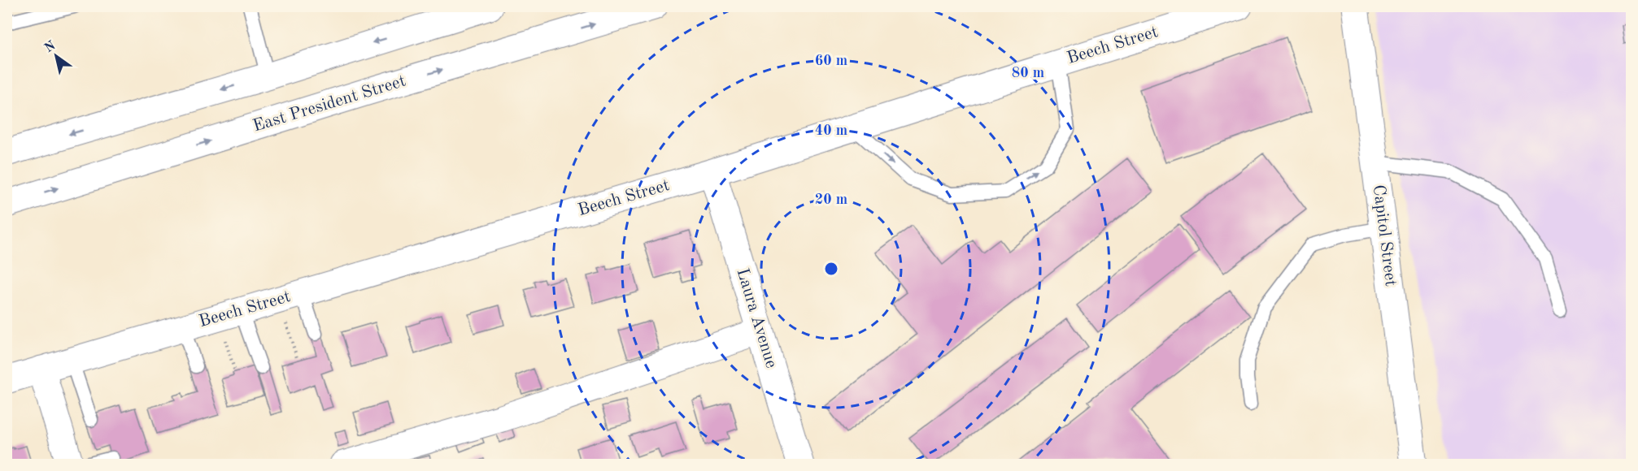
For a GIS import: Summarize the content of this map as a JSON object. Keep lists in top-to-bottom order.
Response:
{
  "streets": {
    "street": [
      "Beech Street",
      "East President Street",
      "Capitol Street",
      "Laura Avenue"
    ]
  },
  "crossings": [
    ["Beech Street", "Laura Avenue"]
  ],
  "north": "top left",
  "rings": [
    "60 m",
    "80 m",
    "40 m",
    "20 m"
  ]
}
